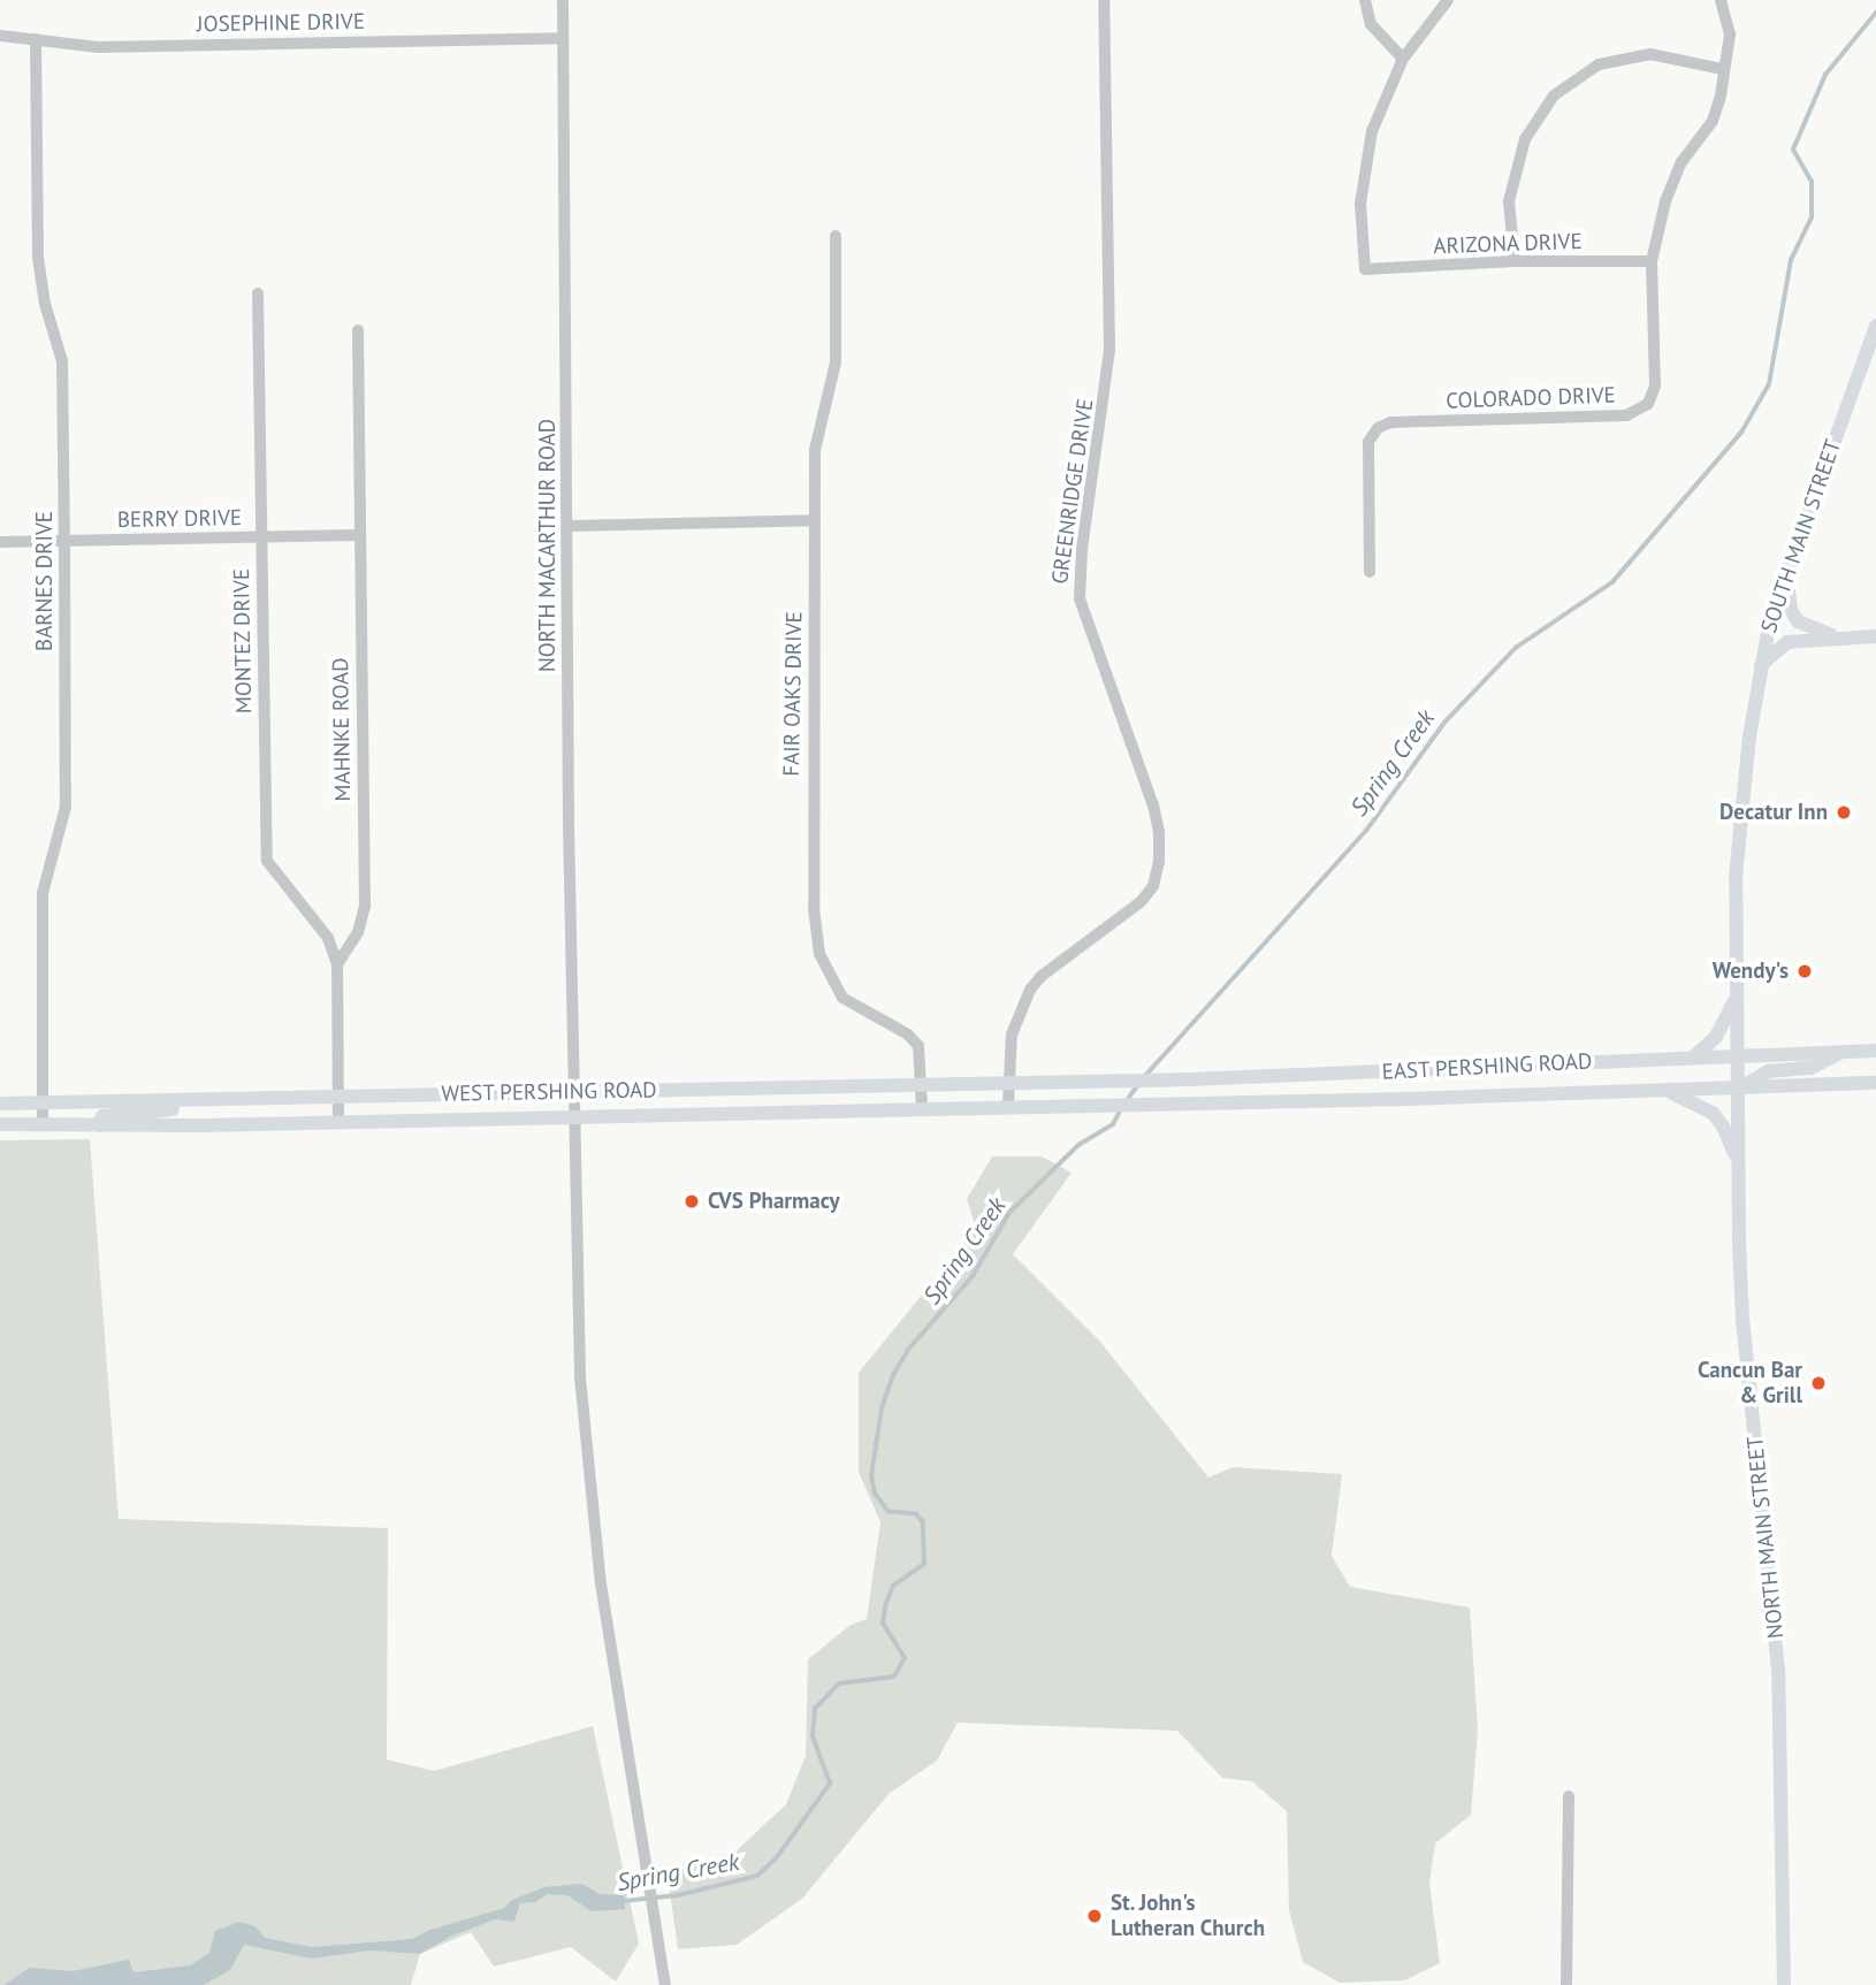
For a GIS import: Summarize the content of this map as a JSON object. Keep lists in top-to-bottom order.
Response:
{
  "streets": {
    "main road": [
      "SOUTH MAIN STREET",
      "EAST PERSHING ROAD",
      "WEST PERSHING ROAD",
      "NORTH MAIN STREET"
    ],
    "street": [
      "JOSEPHINE DRIVE",
      "ARIZONA DRIVE",
      "COLORADO DRIVE",
      "GREENRIDGE DRIVE",
      "BERRY DRIVE",
      "NORTH MACARTHUR ROAD",
      "BARNES DRIVE",
      "MONTEZ DRIVE",
      "FAIR OAKS DRIVE",
      "MAHNKE ROAD"
    ]
  },
  "crossings": [
    ["JOSEPHINE DRIVE", "NORTH MACARTHUR ROAD"],
    ["JOSEPHINE DRIVE", "BARNES DRIVE"],
    ["ARIZONA DRIVE", "COLORADO DRIVE"],
    ["GREENRIDGE DRIVE", "WEST PERSHING ROAD"],
    ["BERRY DRIVE", "BARNES DRIVE"],
    ["BERRY DRIVE", "MONTEZ DRIVE"],
    ["BERRY DRIVE", "MAHNKE ROAD"],
    ["SOUTH MAIN STREET", "EAST PERSHING ROAD"],
    ["SOUTH MAIN STREET", "WEST PERSHING ROAD"],
    ["SOUTH MAIN STREET", "NORTH MAIN STREET"],
    ["NORTH MACARTHUR ROAD", "WEST PERSHING ROAD"],
    ["BARNES DRIVE", "WEST PERSHING ROAD"],
    ["MONTEZ DRIVE", "MAHNKE ROAD"],
    ["FAIR OAKS DRIVE", "WEST PERSHING ROAD"],
    ["EAST PERSHING ROAD", "WEST PERSHING ROAD"],
    ["WEST PERSHING ROAD", "NORTH MAIN STREET"]
  ],
  "water": ["Spring Creek"],
  "places": [
    "Decatur Inn",
    "Wendy's",
    "CVS Pharmacy",
    "Cancun Bar & Grill",
    "St. John's Lutheran Church"
  ]
}
